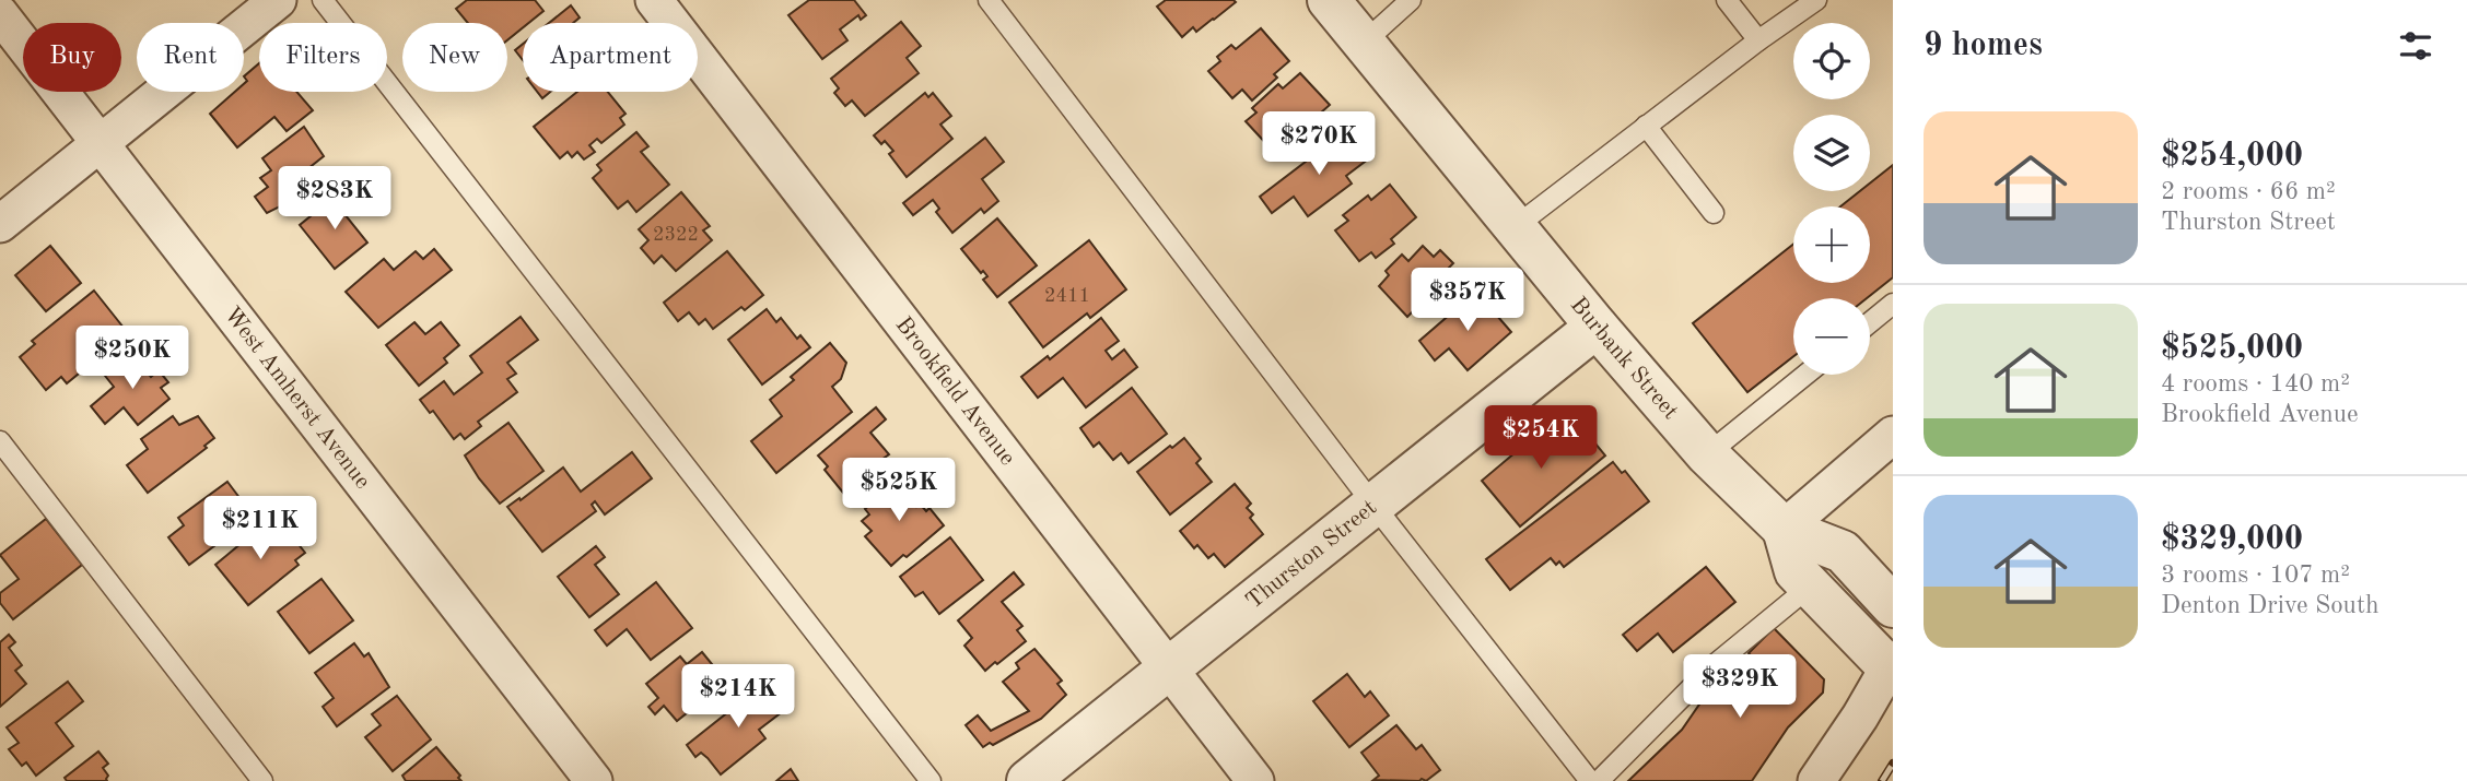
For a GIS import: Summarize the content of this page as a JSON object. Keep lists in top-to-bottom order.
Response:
{
  "streets": {
    "street": [
      "Burbank Street",
      "Brookfield Avenue",
      "West Amherst Avenue",
      "Thurston Street"
    ]
  },
  "crossings": [
    ["Burbank Street", "Thurston Street"],
    ["Brookfield Avenue", "Thurston Street"]
  ],
  "house_numbers": ["2322", "2411"],
  "page": {
    "heading": "9 homes",
    "map_buttons": ["+", "−"],
    "chip": [
      "Buy",
      "Rent",
      "Filters",
      "New",
      "Apartment"
    ],
    "list": [
      {
        "name": "$254,000",
        "note": "2 rooms · 66 m² · Thurston Street"
      },
      {
        "name": "$525,000",
        "note": "4 rooms · 140 m² · Brookfield Avenue"
      },
      {
        "name": "$329,000",
        "note": "3 rooms · 107 m² · Denton Drive South"
      }
    ],
    "price": [
      "$270K",
      "$283K",
      "$357K",
      "$250K",
      "$254K",
      "$525K",
      "$211K",
      "$329K",
      "$214K"
    ]
  }
}
